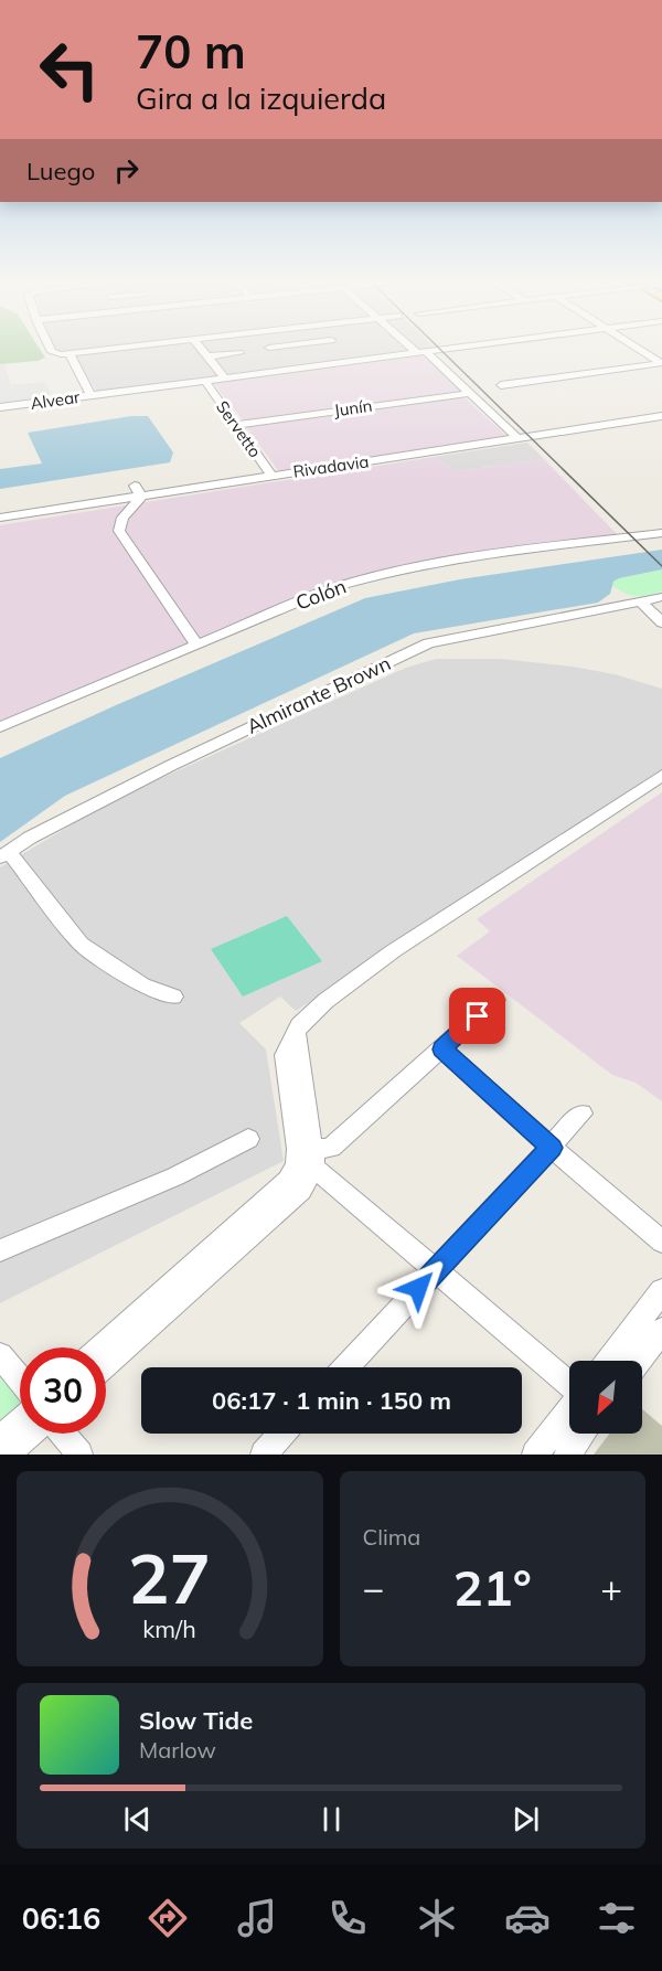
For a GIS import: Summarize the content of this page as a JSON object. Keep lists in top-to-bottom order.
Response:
{
  "streets": {
    "street": [
      "Alvear",
      "Junín",
      "Servetto",
      "Rivadavia",
      "Colón",
      "Almirante Brown"
    ]
  },
  "crossings": [
    ["Alvear", "Servetto"],
    ["Junín", "Servetto"],
    ["Servetto", "Rivadavia"]
  ],
  "north": "bottom left",
  "page": {
    "turn": ["70 m", "Gira a la izquierda"],
    "then": "Luego",
    "limit": "30",
    "trip": "06:17 · 1 min · 150 m",
    "tile": "Clima",
    "heat": ["−", "21°", "+"],
    "song": ["Slow Tide", "Marlow"],
    "tabs": "06:16",
    "gauge": ["27", "km/h"]
  }
}
